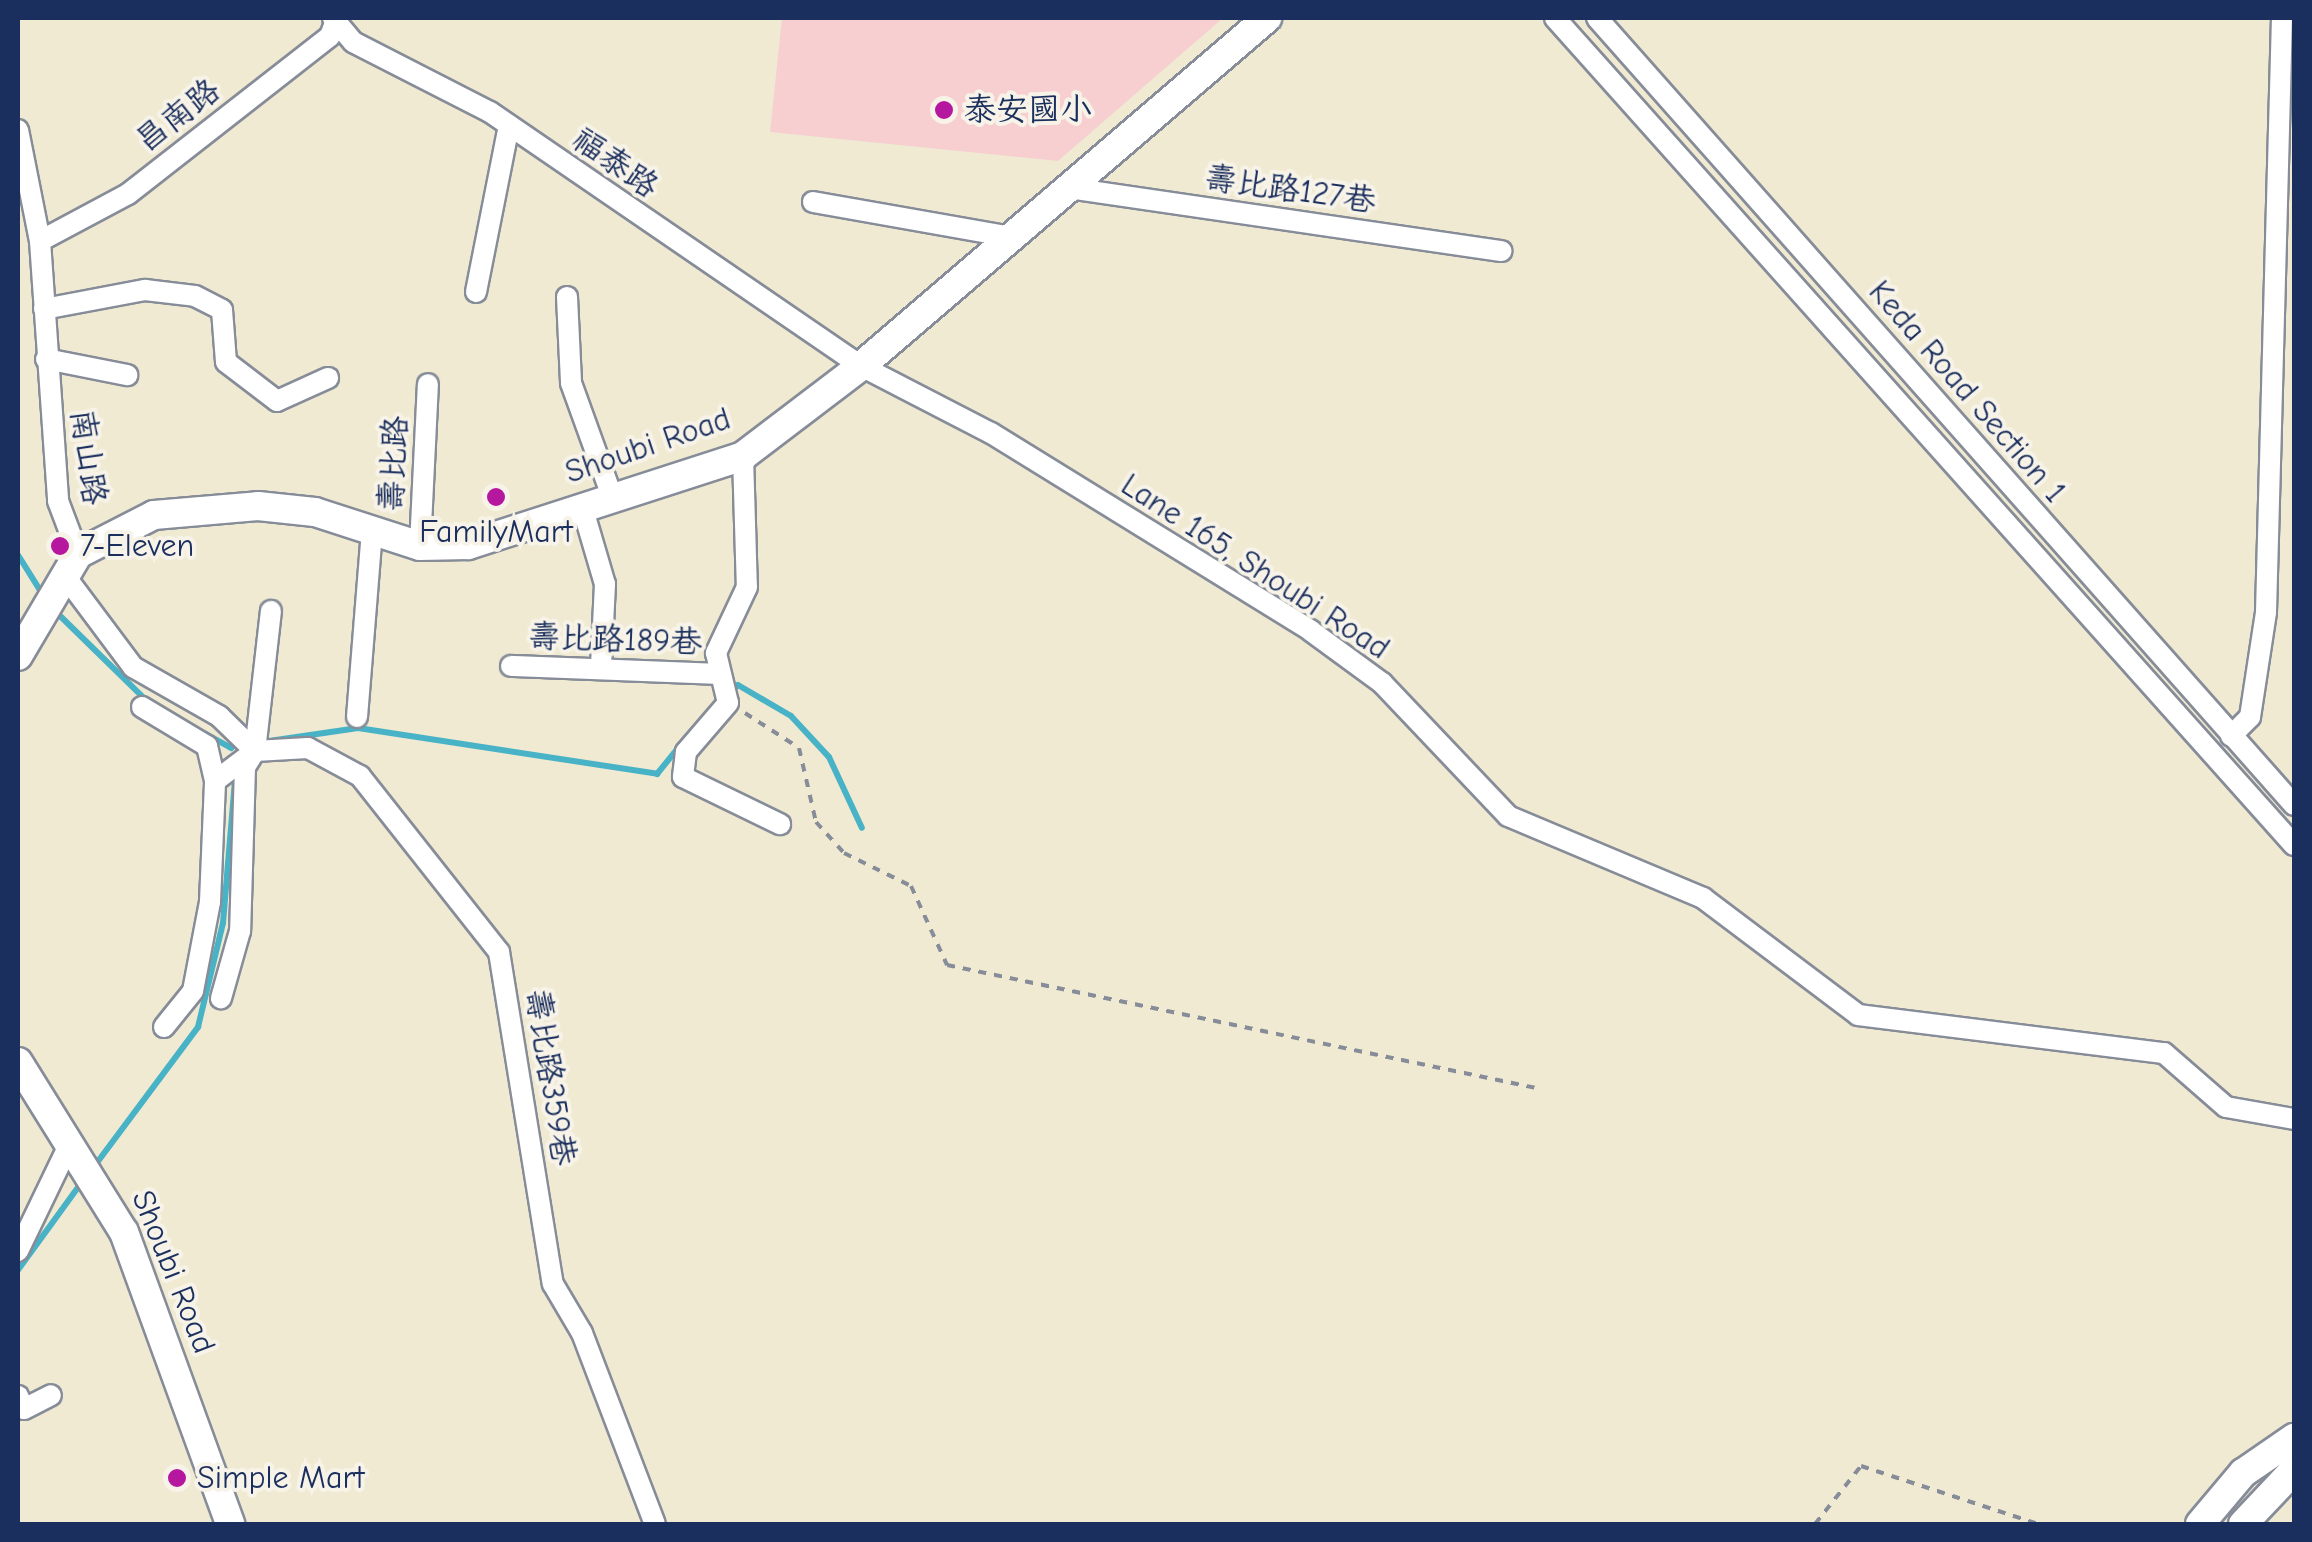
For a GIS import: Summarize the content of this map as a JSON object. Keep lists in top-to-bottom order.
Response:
{
  "streets": {
    "main road": ["Shoubi Road"],
    "street": [
      "昌南路",
      "福泰路",
      "壽比路127巷",
      "Keda Road Section 1",
      "南山路",
      "壽比路",
      "Lane 165, Shoubi Road",
      "壽比路189巷",
      "壽比路359巷"
    ]
  },
  "crossings": [
    ["昌南路", "福泰路"],
    ["昌南路", "南山路"],
    ["福泰路", "Shoubi Road"],
    ["福泰路", "Lane 165, Shoubi Road"],
    ["壽比路127巷", "Shoubi Road"],
    ["Shoubi Road", "南山路"],
    ["Shoubi Road", "壽比路"],
    ["Shoubi Road", "Lane 165, Shoubi Road"],
    ["Shoubi Road", "壽比路189巷"]
  ],
  "places": [
    "泰安國小",
    "FamilyMart",
    "7-Eleven",
    "Simple Mart"
  ]
}
